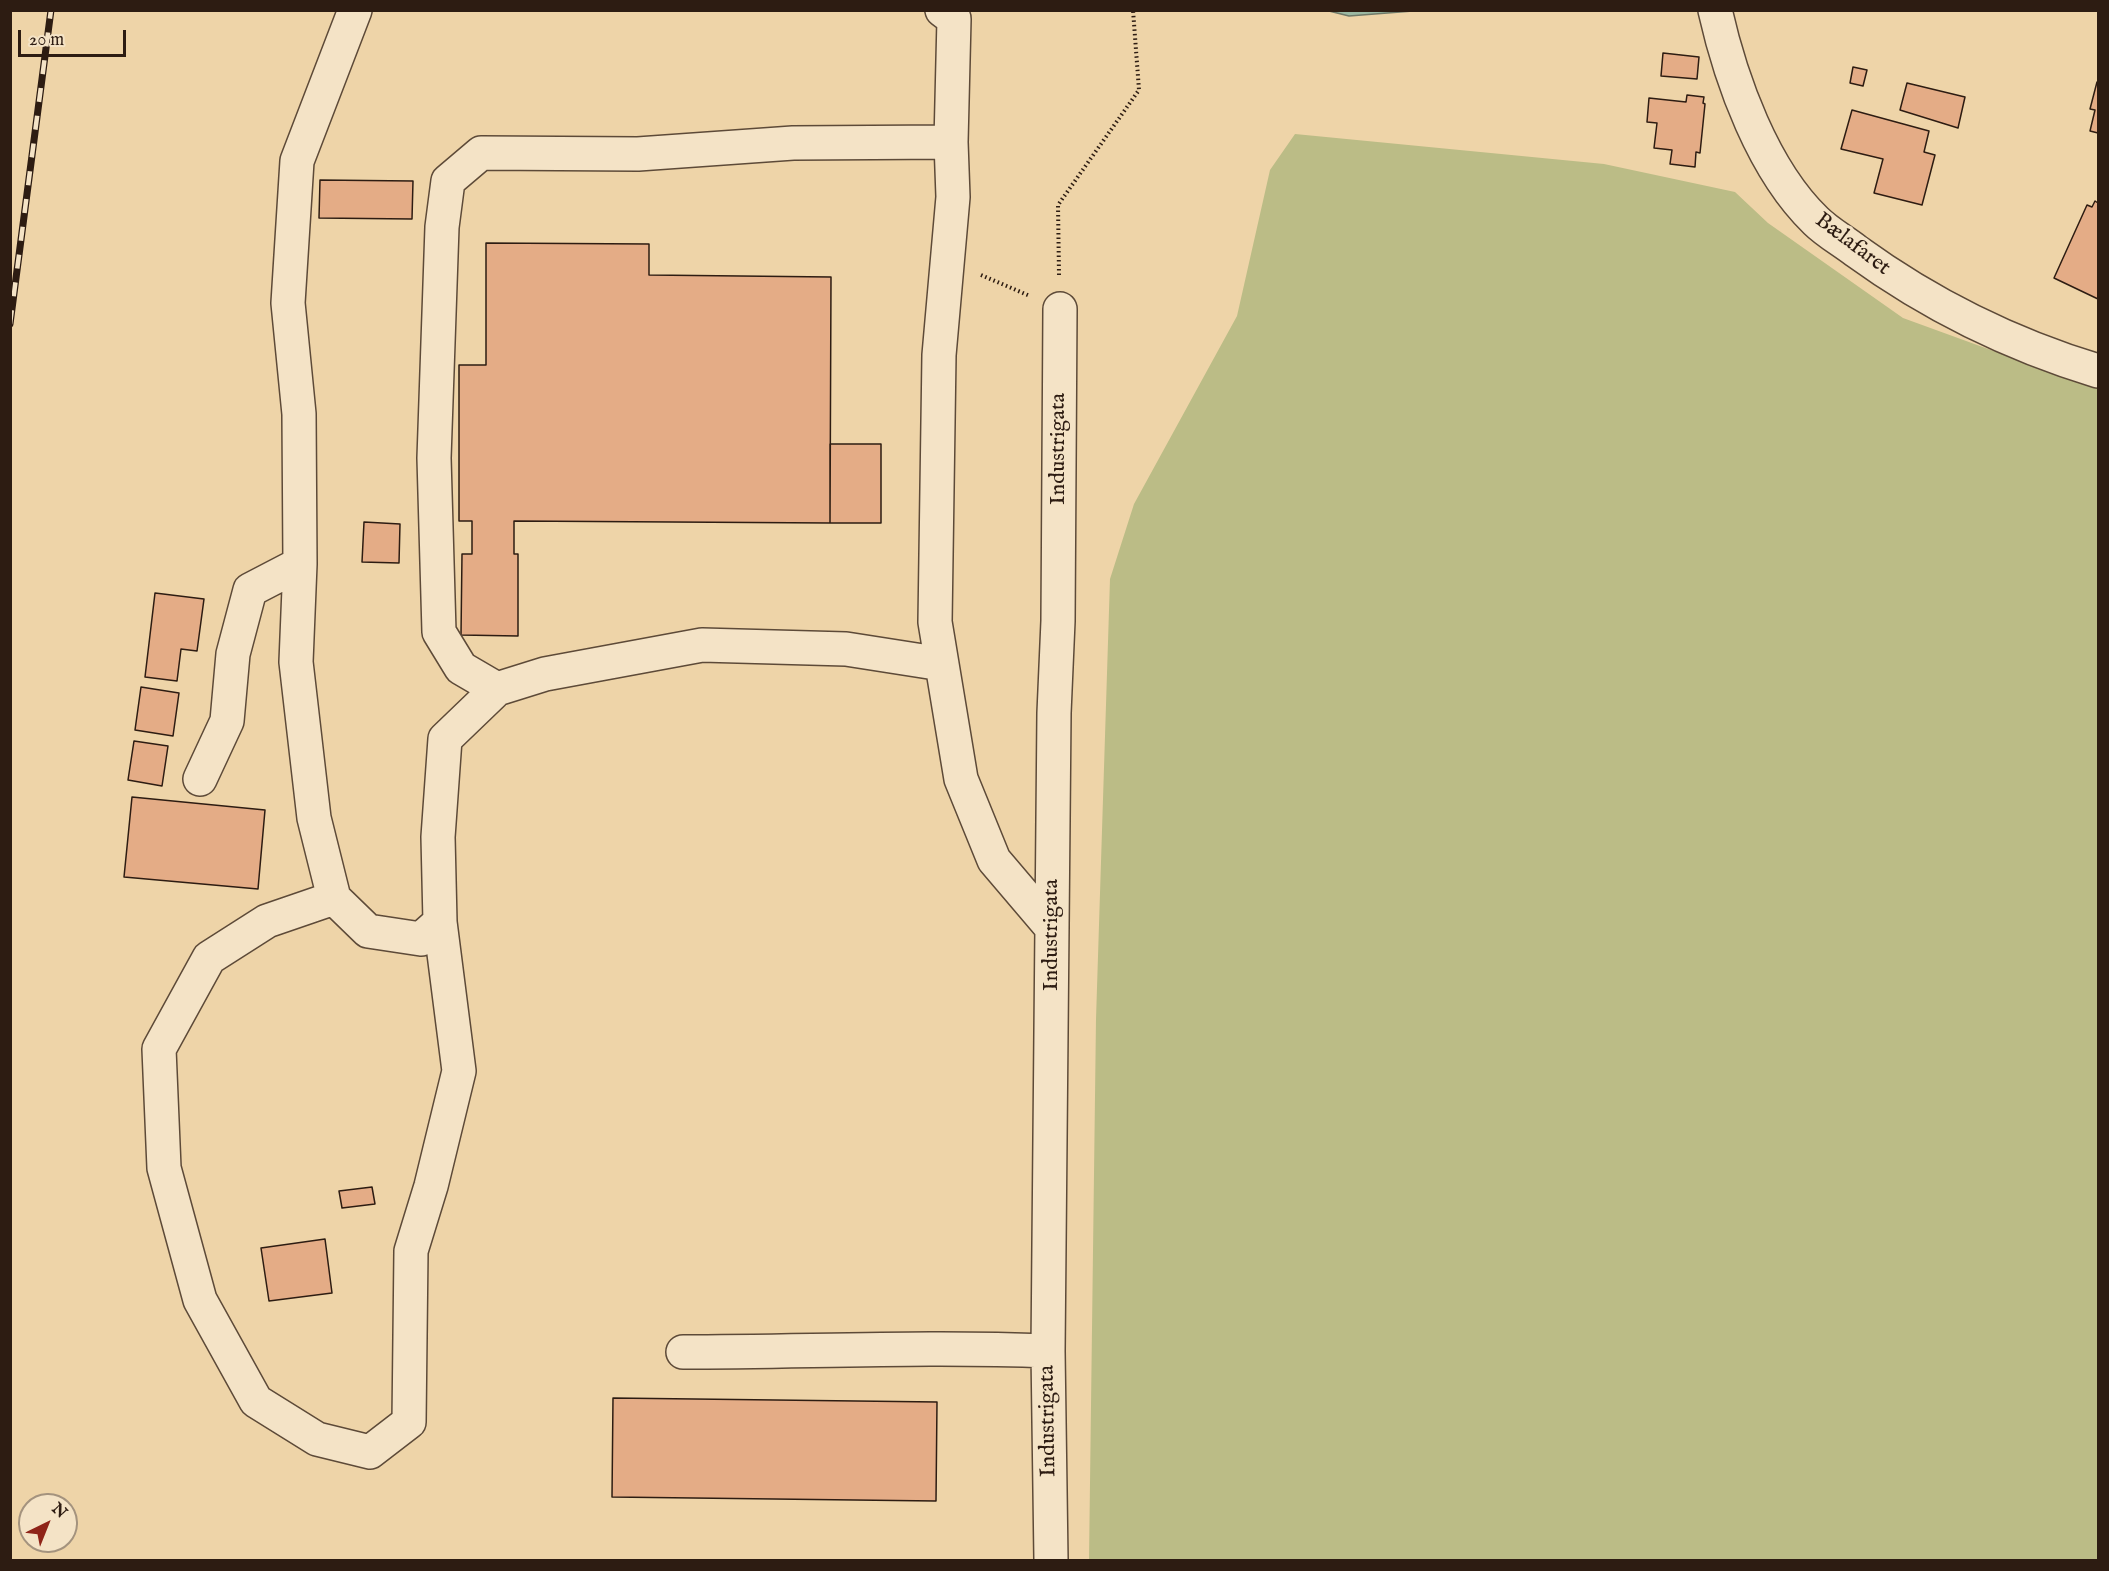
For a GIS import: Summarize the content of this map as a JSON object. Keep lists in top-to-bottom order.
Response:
{
  "streets": {
    "street": ["Bælafaret", "Industrigata"]
  },
  "scale_bar": "20 m",
  "north": "top right"
}
